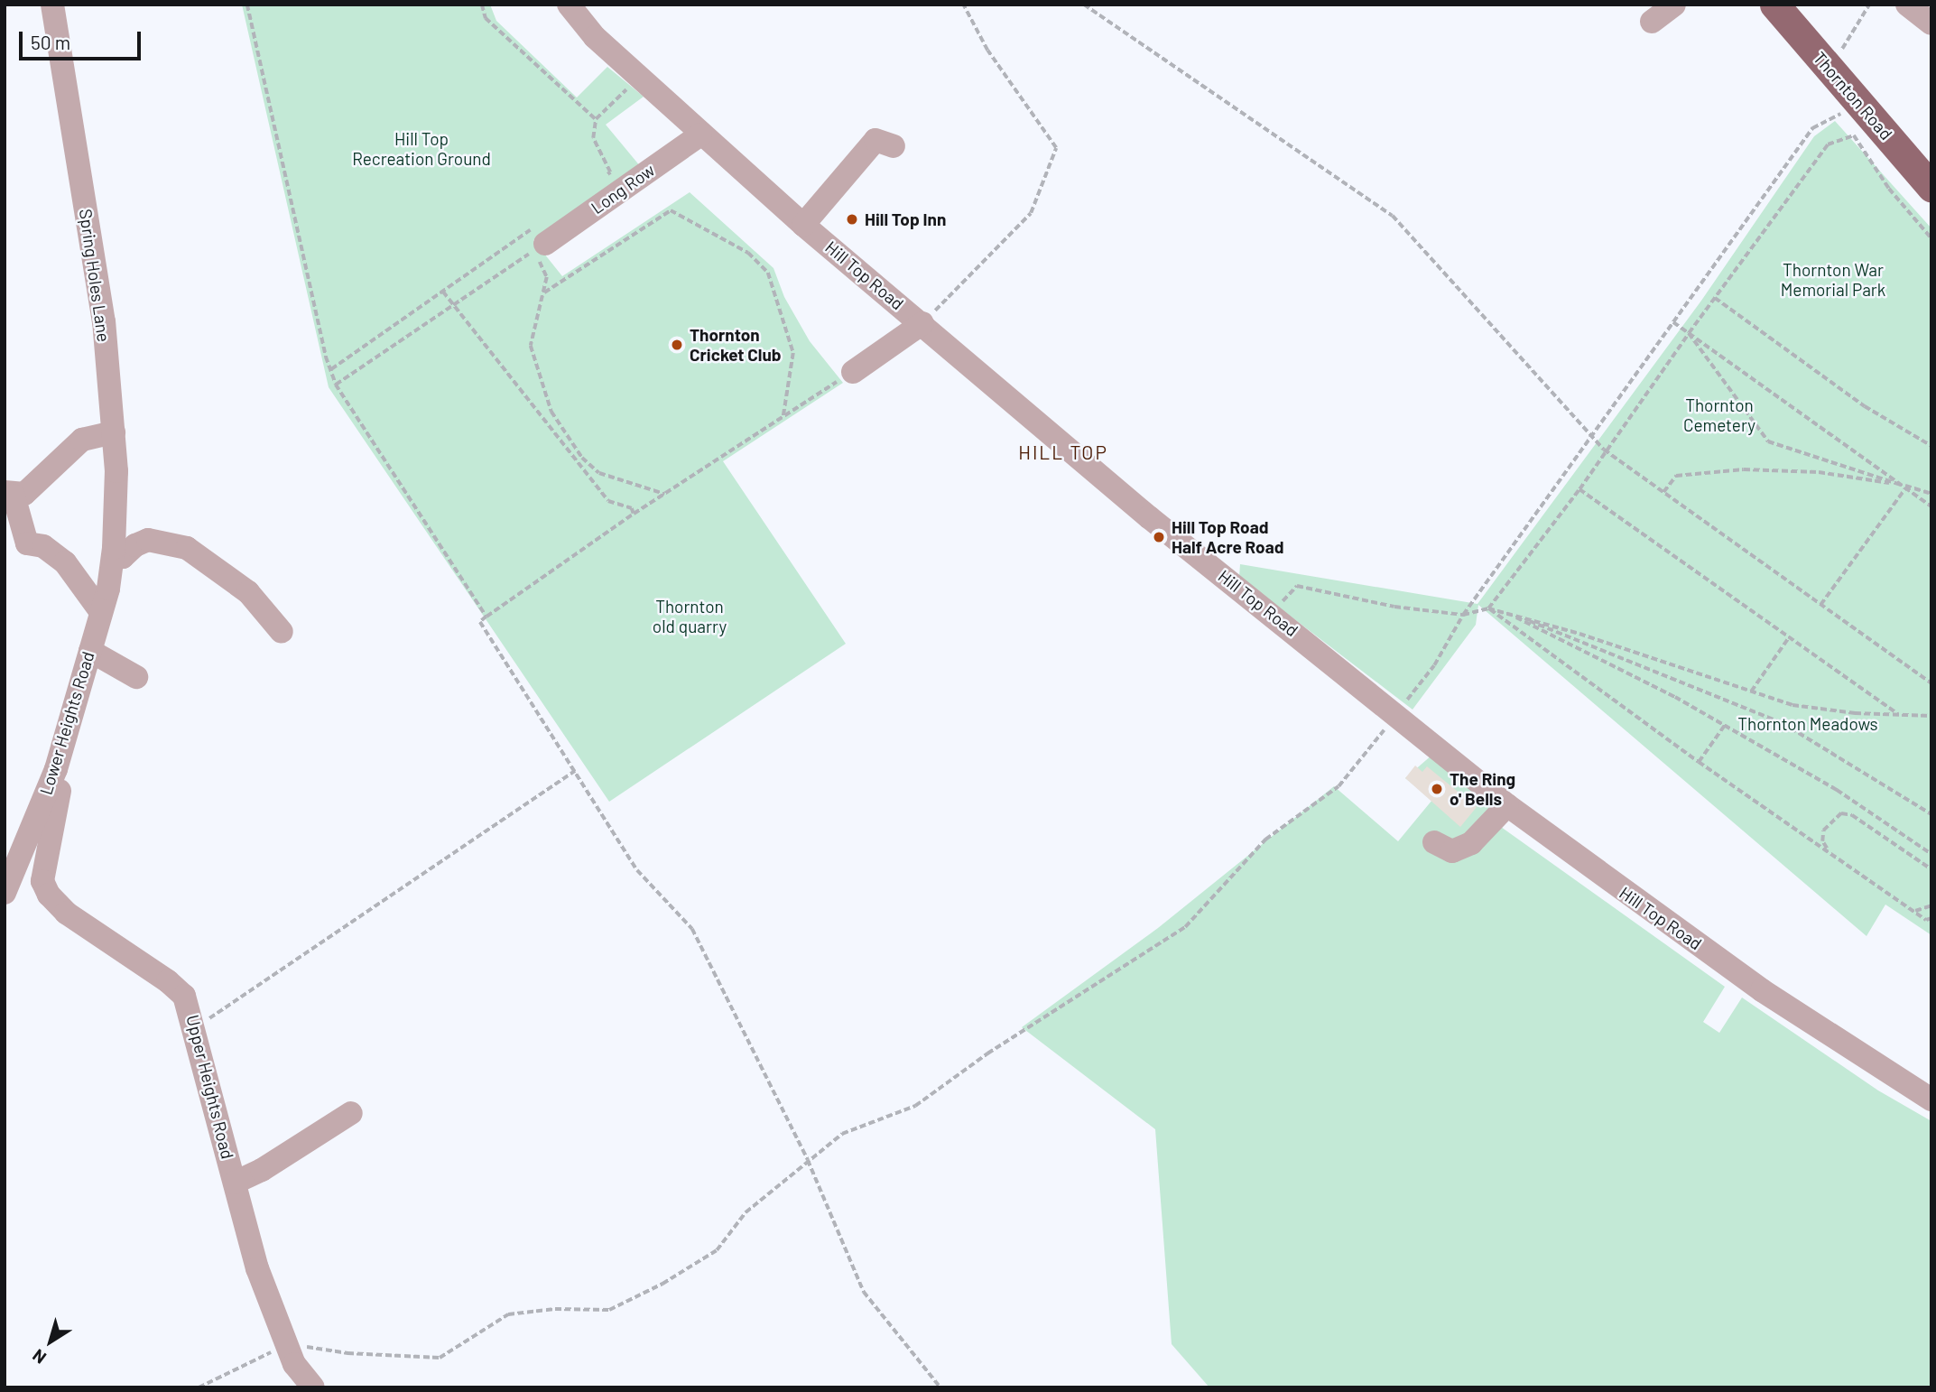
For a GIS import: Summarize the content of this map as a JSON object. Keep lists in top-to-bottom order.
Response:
{
  "streets": {
    "main road": ["Thornton Road"],
    "street": [
      "Long Row",
      "Spring Holes Lane",
      "Hill Top Road",
      "Lower Heights Road",
      "Upper Heights Road"
    ]
  },
  "crossings": [
    ["Long Row", "Hill Top Road"],
    ["Spring Holes Lane", "Lower Heights Road"],
    ["Lower Heights Road", "Upper Heights Road"]
  ],
  "districts": ["HILL TOP"],
  "parks": [
    "Hill Top Recreation Ground",
    "Thornton War Memorial Park",
    "Thornton Cemetery",
    "Thornton old quarry",
    "Thornton Meadows"
  ],
  "places": [
    "Hill Top Inn",
    "Thornton Cricket Club",
    "Hill Top Road Half Acre Road",
    "The Ring o' Bells"
  ],
  "scale_bar": "50 m",
  "north": "bottom left"
}
